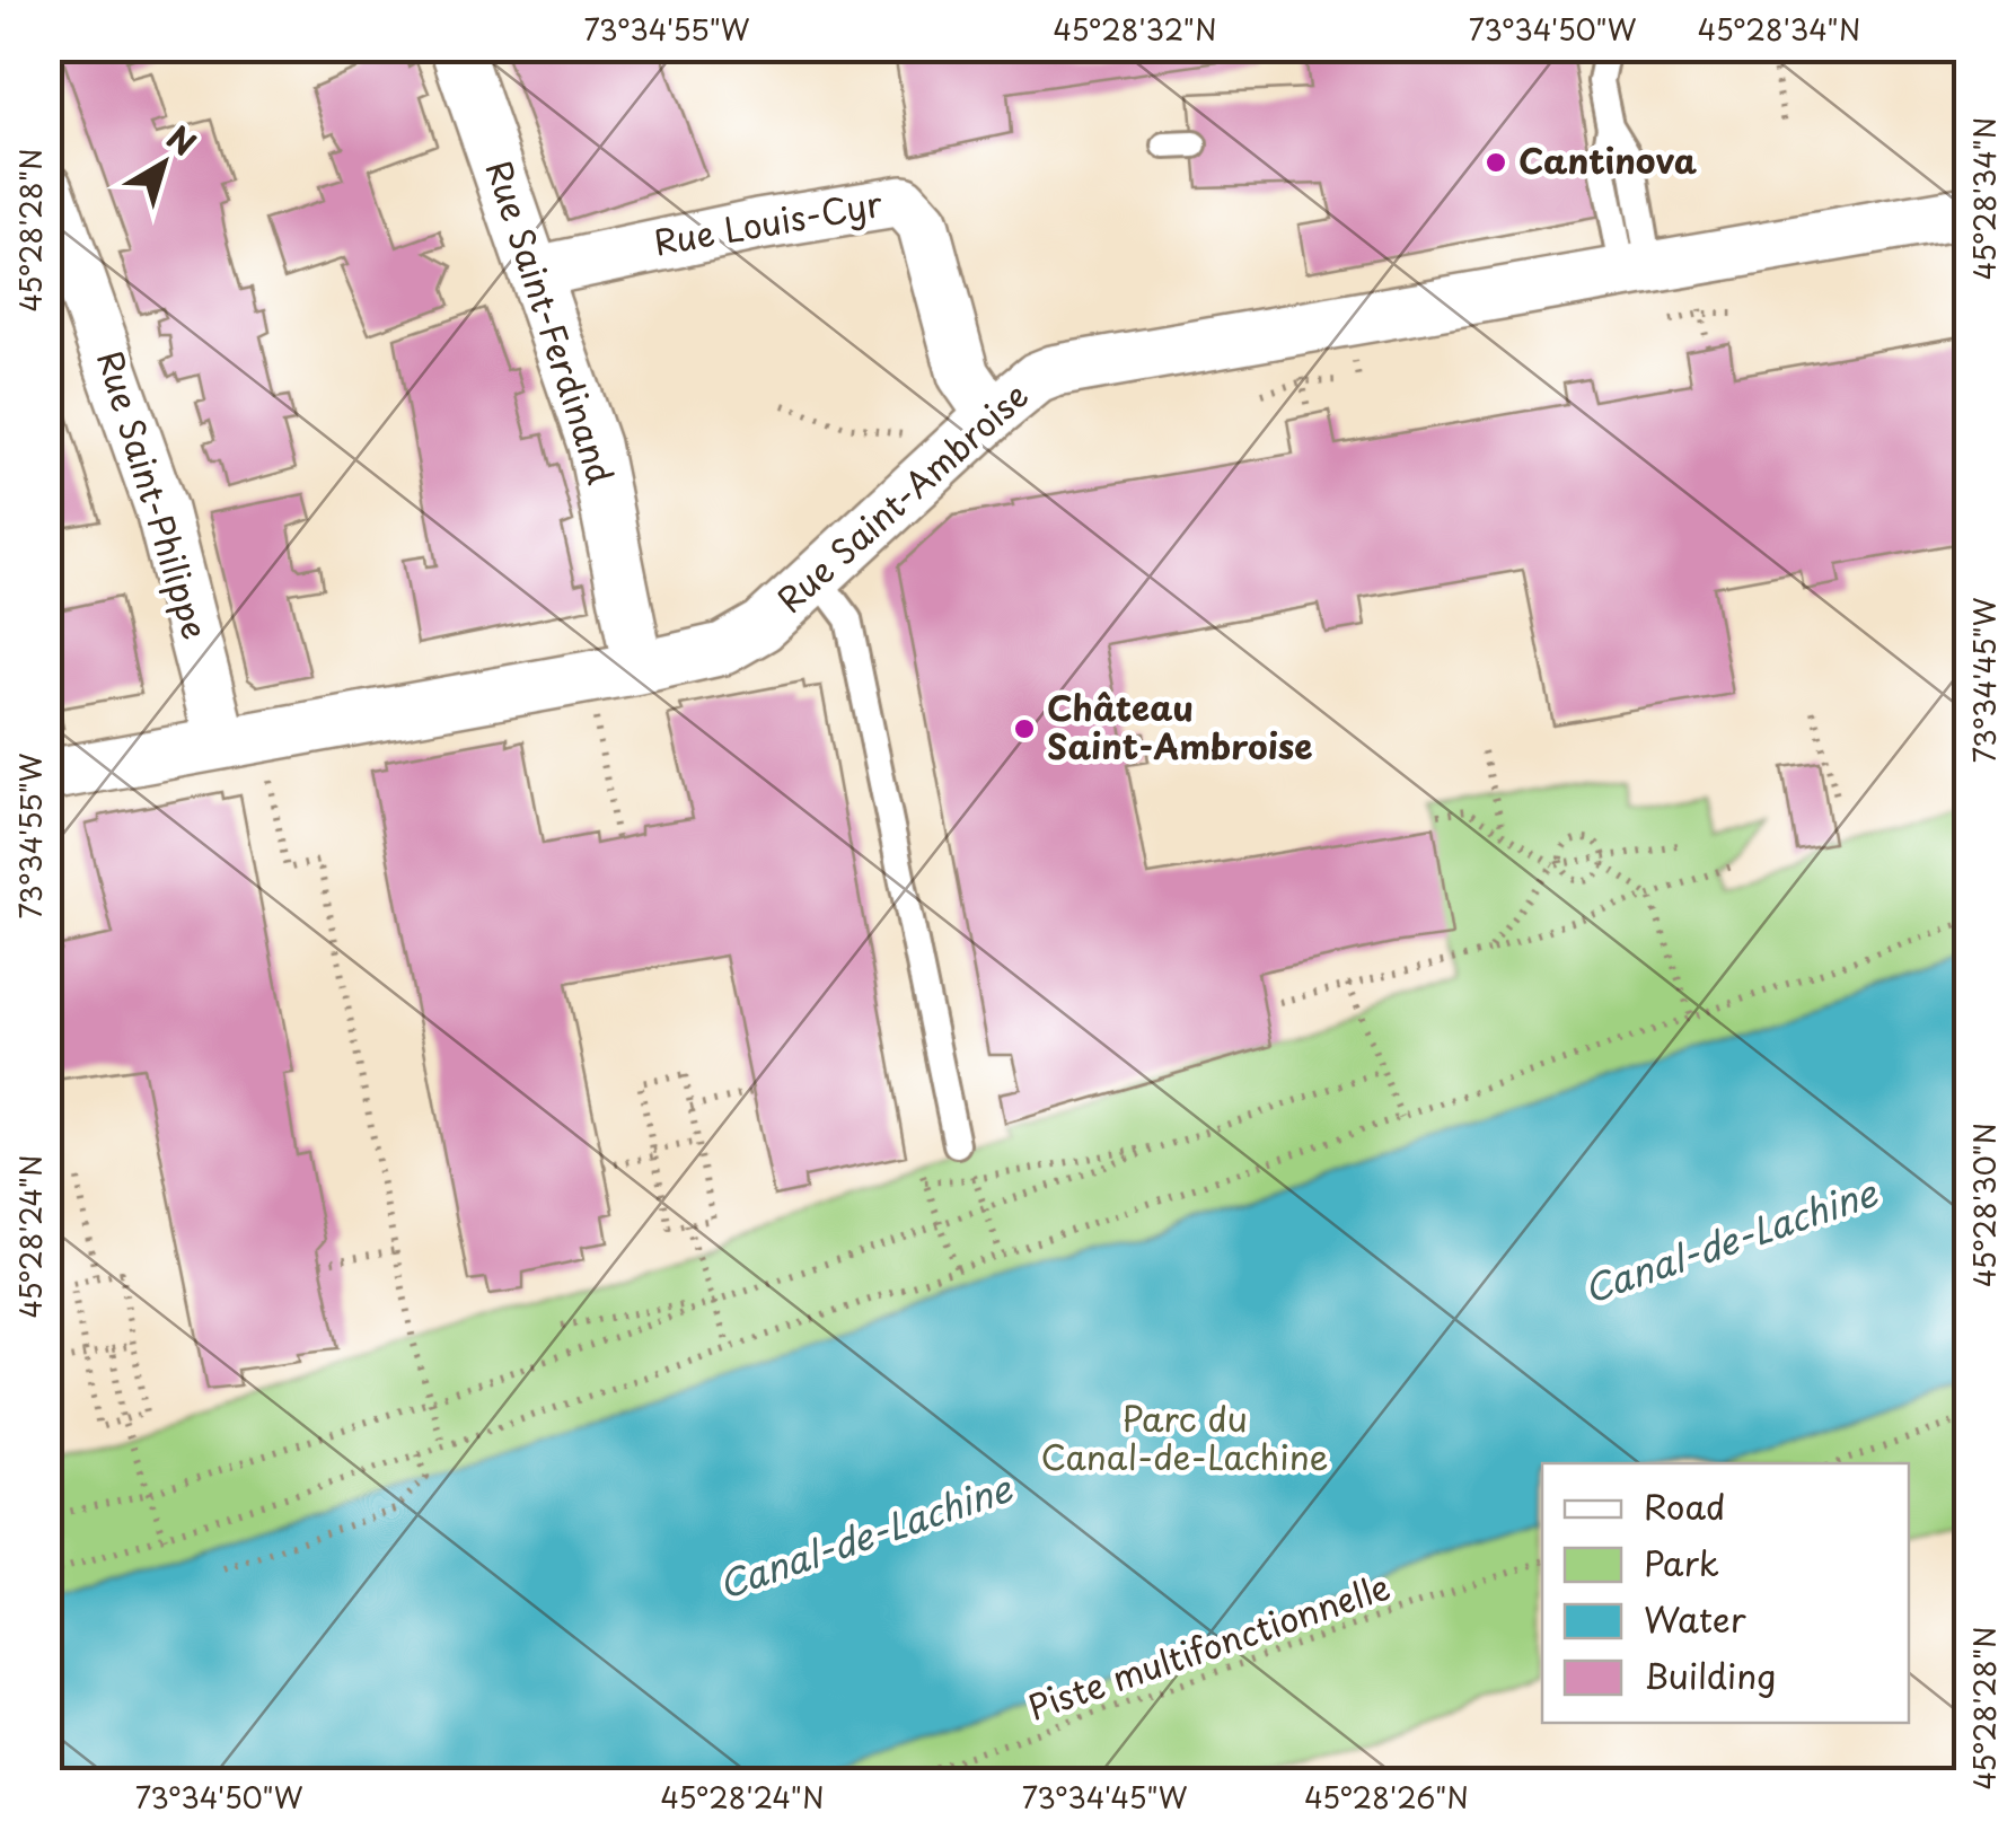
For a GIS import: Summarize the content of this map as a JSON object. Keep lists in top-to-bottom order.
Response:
{
  "streets": {
    "street": [
      "Rue Louis-Cyr",
      "Rue Saint-Ferdinand",
      "Rue Saint-Philippe",
      "Rue Saint-Ambroise"
    ],
    "path": ["Piste multifonctionnelle"]
  },
  "crossings": [
    ["Rue Louis-Cyr", "Rue Saint-Ferdinand"],
    ["Rue Louis-Cyr", "Rue Saint-Ambroise"],
    ["Rue Saint-Ferdinand", "Rue Saint-Ambroise"],
    ["Rue Saint-Philippe", "Rue Saint-Ambroise"]
  ],
  "water": ["Canal-de-Lachine"],
  "parks": ["Parc du Canal-de-Lachine"],
  "places": ["Cantinova", "Château Saint-Ambroise"],
  "legend": [
    "Road",
    "Park",
    "Water",
    "Building"
  ],
  "north": "top right",
  "coordinates": [
    "73°34'55\"W",
    "45°28'32\"N",
    "73°34'50\"W",
    "45°28'34\"N",
    "45°28'28\"N",
    "73°34'45\"W",
    "45°28'30\"N",
    "45°28'24\"N",
    "45°28'26\"N"
  ]
}
